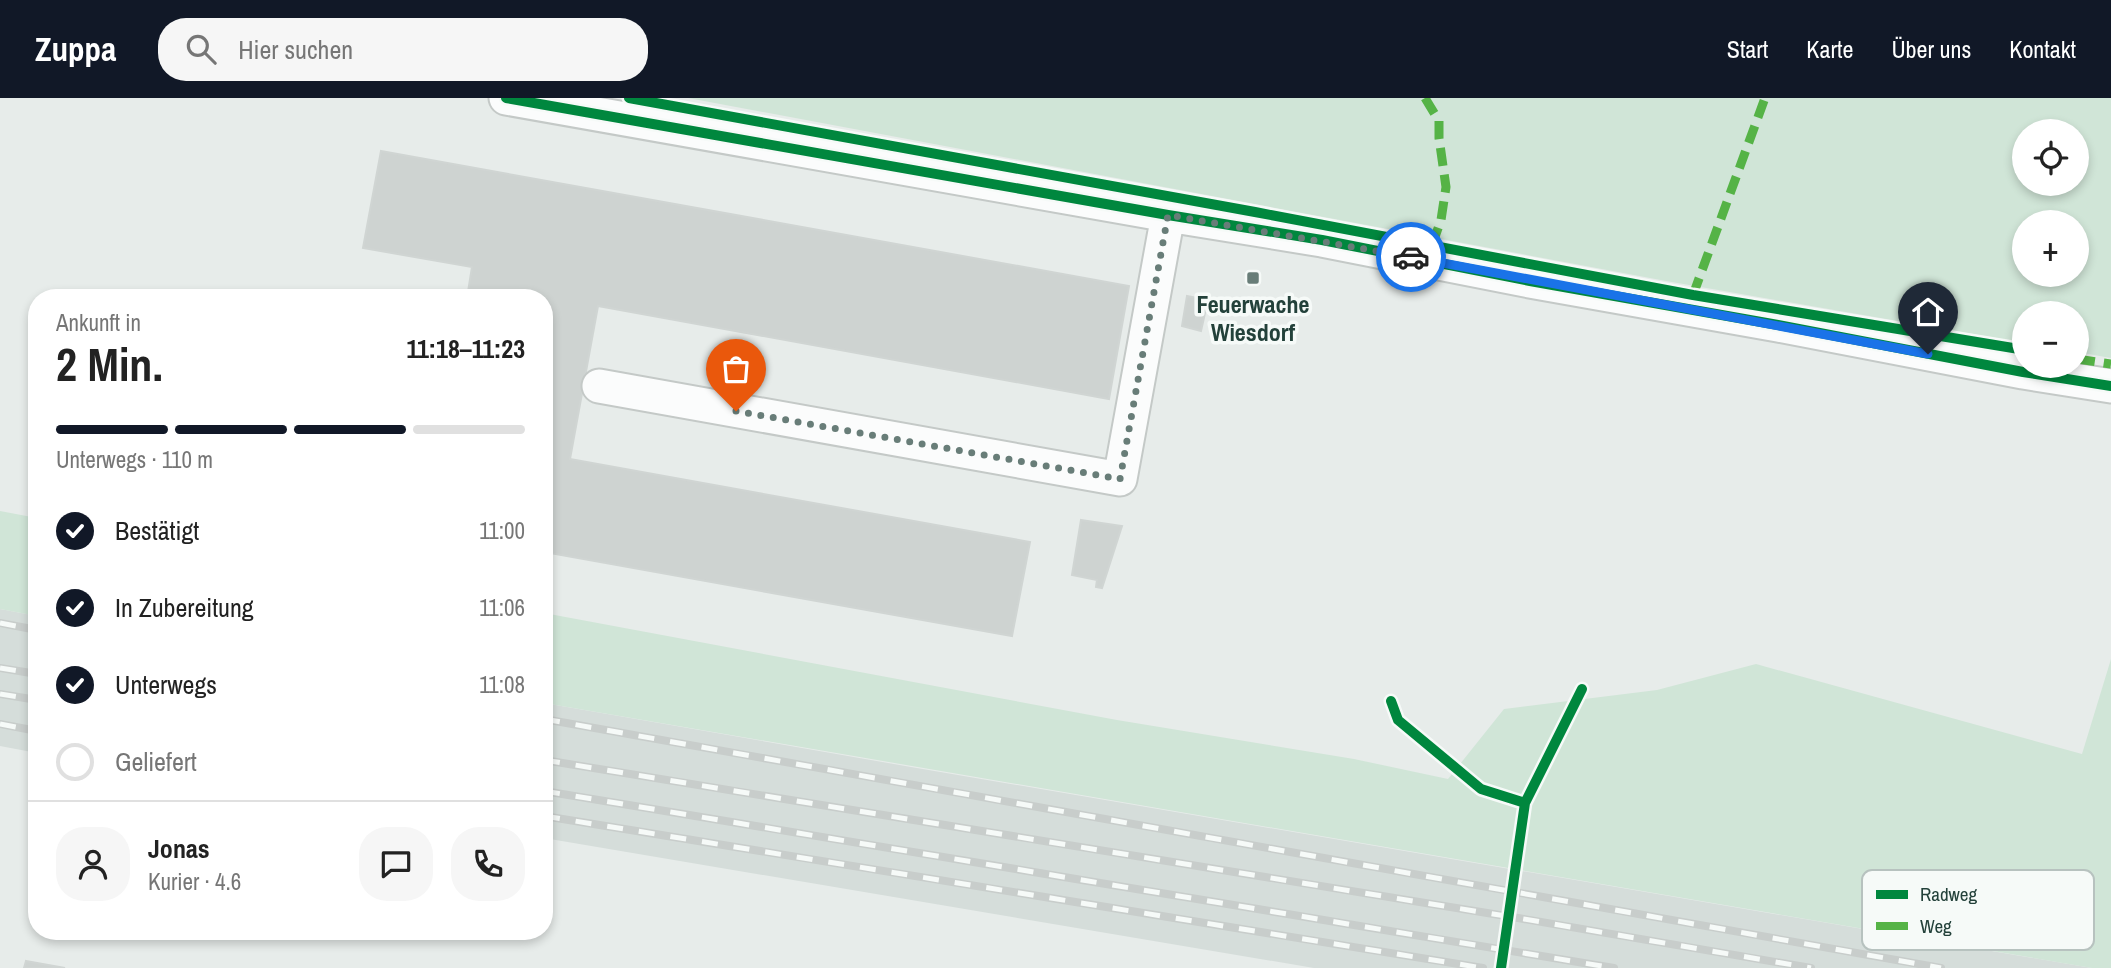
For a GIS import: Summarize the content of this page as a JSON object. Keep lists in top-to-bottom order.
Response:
{
  "places": {
    "transit": ["Feuerwache Wiesdorf"]
  },
  "legend": ["Radweg", "Weg"],
  "page": {
    "header": "Zuppa",
    "search": "Hier suchen",
    "nav": [
      "Start",
      "Karte",
      "Über uns",
      "Kontakt"
    ],
    "map_buttons": ["+", "−"],
    "heading": ["2 Min.", "Ankunft in", "11:18–11:23"],
    "panel": ["Jonas", "Kurier · 4.6"],
    "bar": "Unterwegs · 110 m",
    "list": [
      ["Bestätigt", "11:00"],
      ["In Zubereitung", "11:06"],
      ["Unterwegs", "11:08"],
      "Geliefert"
    ]
  }
}
